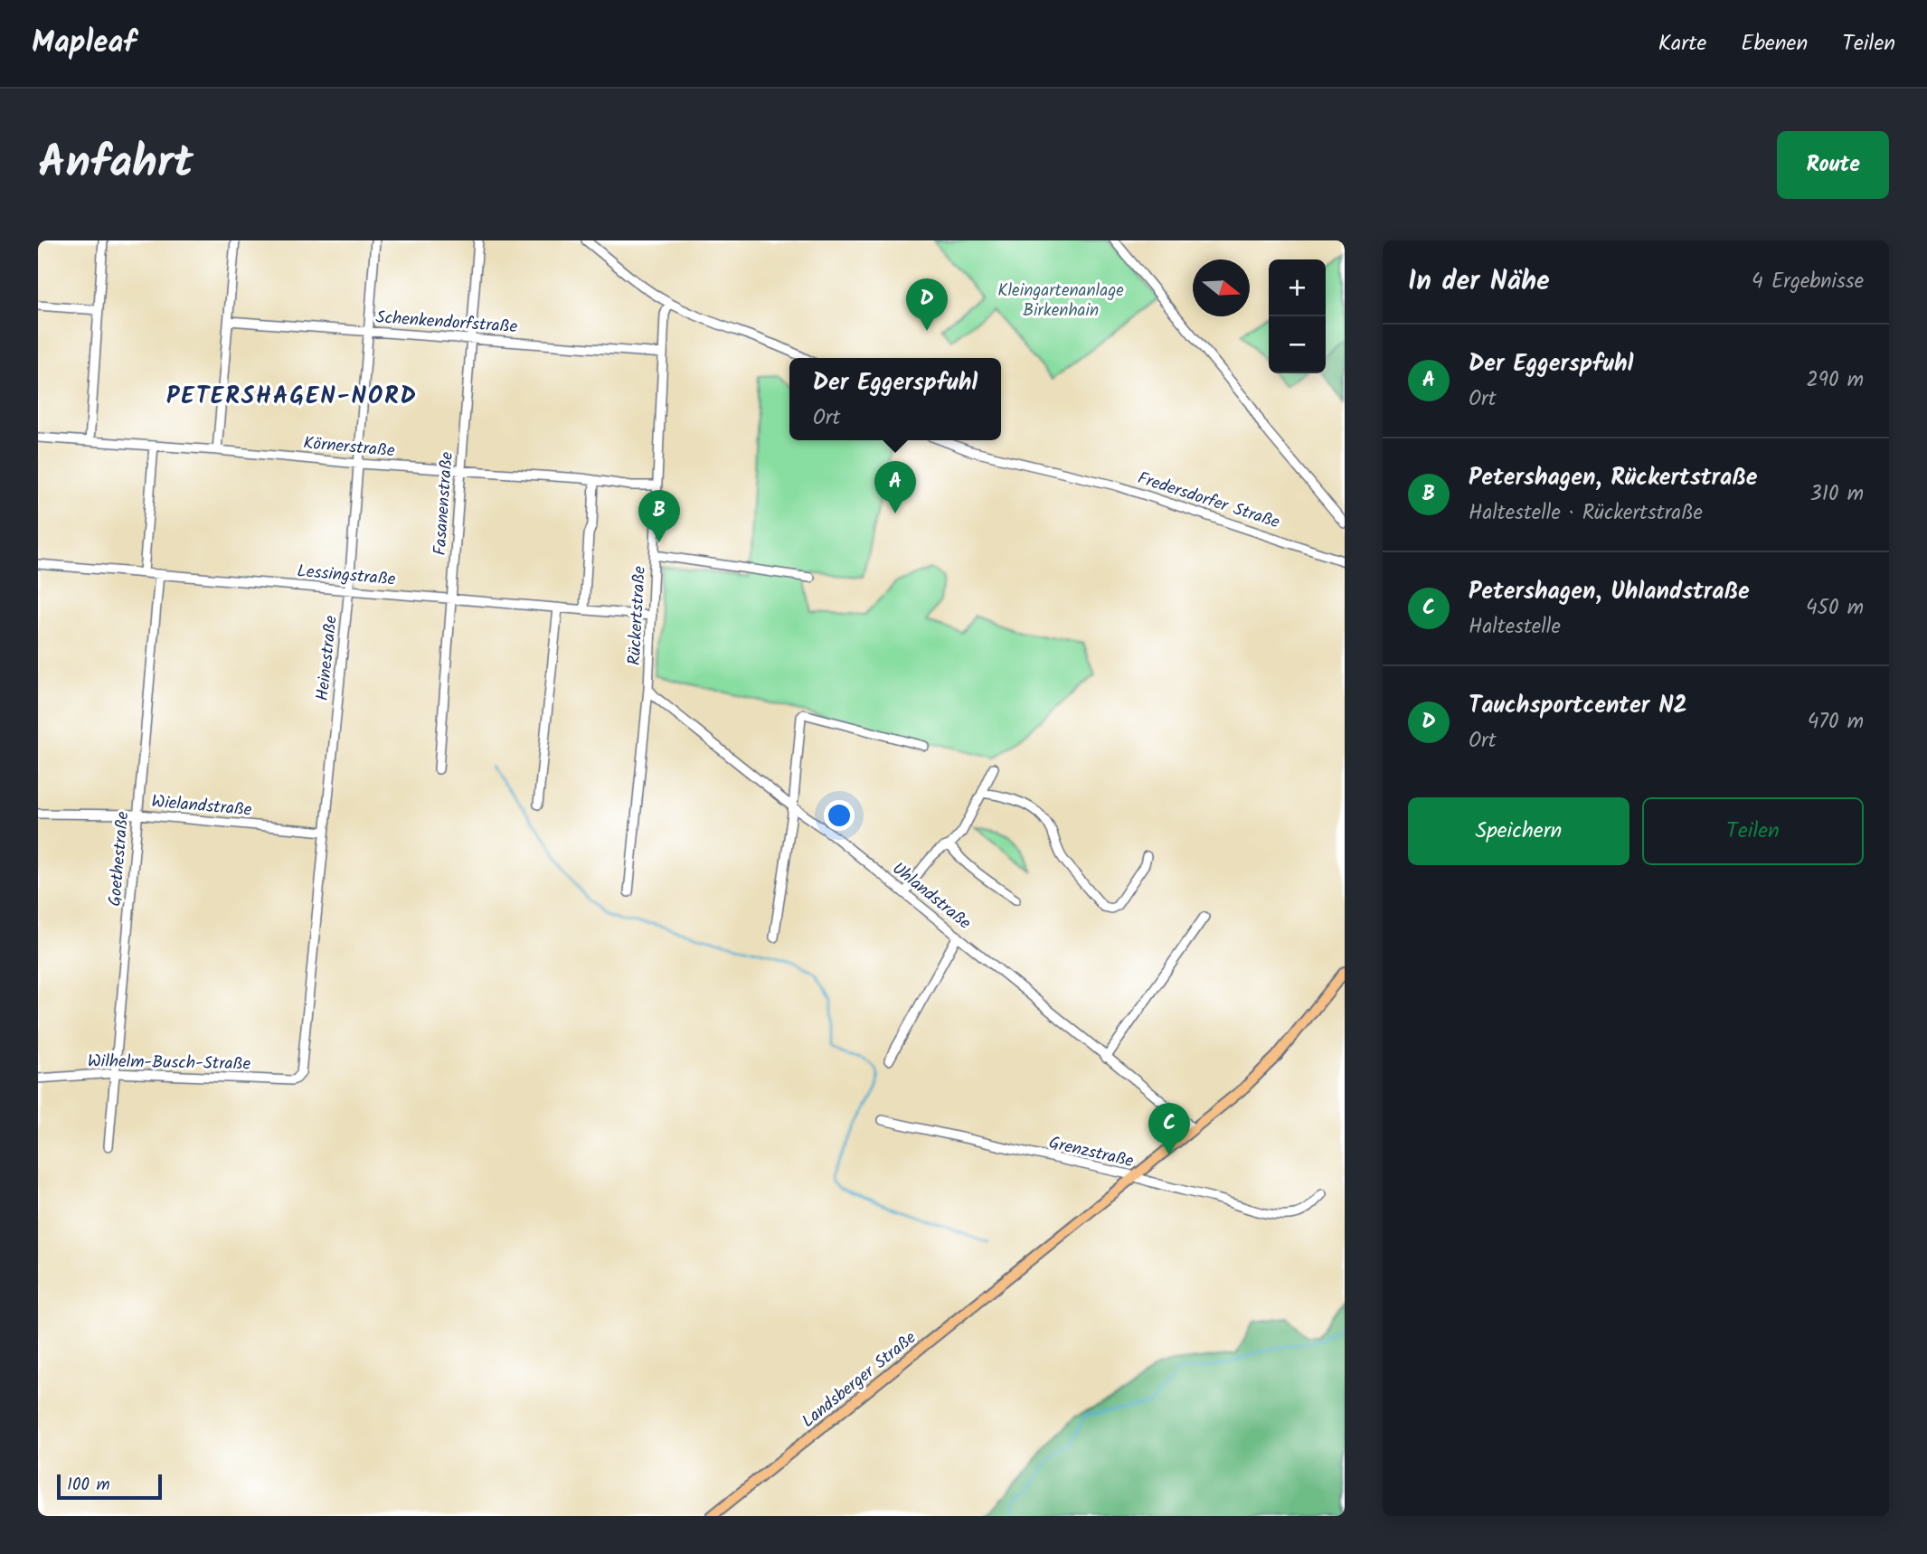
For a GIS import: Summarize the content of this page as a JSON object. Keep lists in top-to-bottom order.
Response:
{
  "streets": {
    "main road": ["Landsberger Straße"],
    "street": [
      "Schenkendorfstraße",
      "Körnerstraße",
      "Fredersdorfer Straße",
      "Fasanenstraße",
      "Lessingstraße",
      "Rückertstraße",
      "Heinestraße",
      "Wielandstraße",
      "Goethestraße",
      "Uhlandstraße",
      "Wilhelm-Busch-Straße",
      "Grenzstraße"
    ]
  },
  "crossings": [
    ["Schenkendorfstraße", "Fasanenstraße"],
    ["Schenkendorfstraße", "Rückertstraße"],
    ["Schenkendorfstraße", "Heinestraße"],
    ["Körnerstraße", "Fasanenstraße"],
    ["Körnerstraße", "Rückertstraße"],
    ["Körnerstraße", "Heinestraße"],
    ["Fasanenstraße", "Lessingstraße"],
    ["Lessingstraße", "Rückertstraße"],
    ["Lessingstraße", "Heinestraße"],
    ["Lessingstraße", "Goethestraße"],
    ["Rückertstraße", "Uhlandstraße"],
    ["Heinestraße", "Wielandstraße"],
    ["Heinestraße", "Wilhelm-Busch-Straße"],
    ["Wielandstraße", "Goethestraße"],
    ["Goethestraße", "Wilhelm-Busch-Straße"],
    ["Uhlandstraße", "Landsberger Straße"],
    ["Grenzstraße", "Landsberger Straße"]
  ],
  "districts": ["PETERSHAGEN-NORD"],
  "parks": ["Kleingartenanlage Birkenhain"],
  "scale_bar": "100 m",
  "north": "right",
  "page": {
    "header": "Mapleaf",
    "nav": ["Karte", "Ebenen", "Teilen"],
    "title": "Anfahrt",
    "buttons": [
      "Route",
      ["Speichern", "Teilen"]
    ],
    "heading": ["In der Nähe", "4 Ergebnisse"],
    "map_buttons": ["+", "−"],
    "pins": [
      "D",
      "A",
      "B",
      "C"
    ],
    "list": [
      {
        "mark": "A",
        "name": "Der Eggerspfuhl",
        "note": "Ort",
        "value": "290 m"
      },
      {
        "mark": "B",
        "name": "Petershagen, Rückertstraße",
        "note": "Haltestelle · Rückertstraße",
        "value": "310 m"
      },
      {
        "mark": "C",
        "name": "Petershagen, Uhlandstraße",
        "note": "Haltestelle",
        "value": "450 m"
      },
      {
        "mark": "D",
        "name": "Tauchsportcenter N2",
        "note": "Ort",
        "value": "470 m"
      }
    ],
    "popup": ["Der Eggerspfuhl", "Ort"],
    "scale": "100 m"
  }
}
